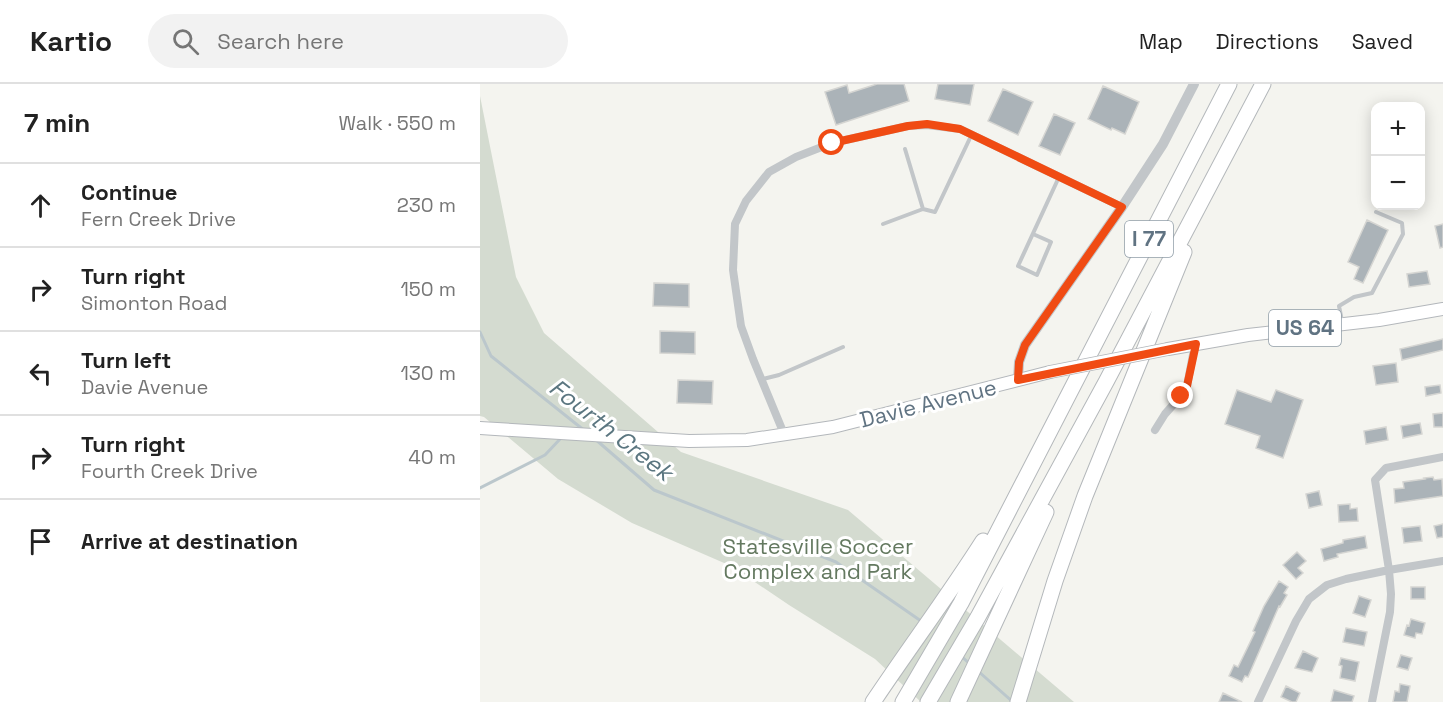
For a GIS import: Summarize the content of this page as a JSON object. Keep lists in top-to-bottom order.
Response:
{
  "streets": {
    "highway": ["I 77"],
    "main road": ["US 64", "Davie Avenue"]
  },
  "water": ["Fourth Creek"],
  "parks": ["Statesville Soccer Complex and Park"],
  "page": {
    "header": "Kartio",
    "search": "Search here",
    "nav": ["Map", "Directions", "Saved"],
    "heading": ["7 min", "Walk · 550 m"],
    "map_buttons": ["+", "−"],
    "list": [
      ["Continue", "Fern Creek Drive", "230 m"],
      ["Turn right", "Simonton Road", "150 m"],
      ["Turn left", "Davie Avenue", "130 m"],
      ["Turn right", "Fourth Creek Drive", "40 m"],
      "Arrive at destination"
    ]
  }
}
